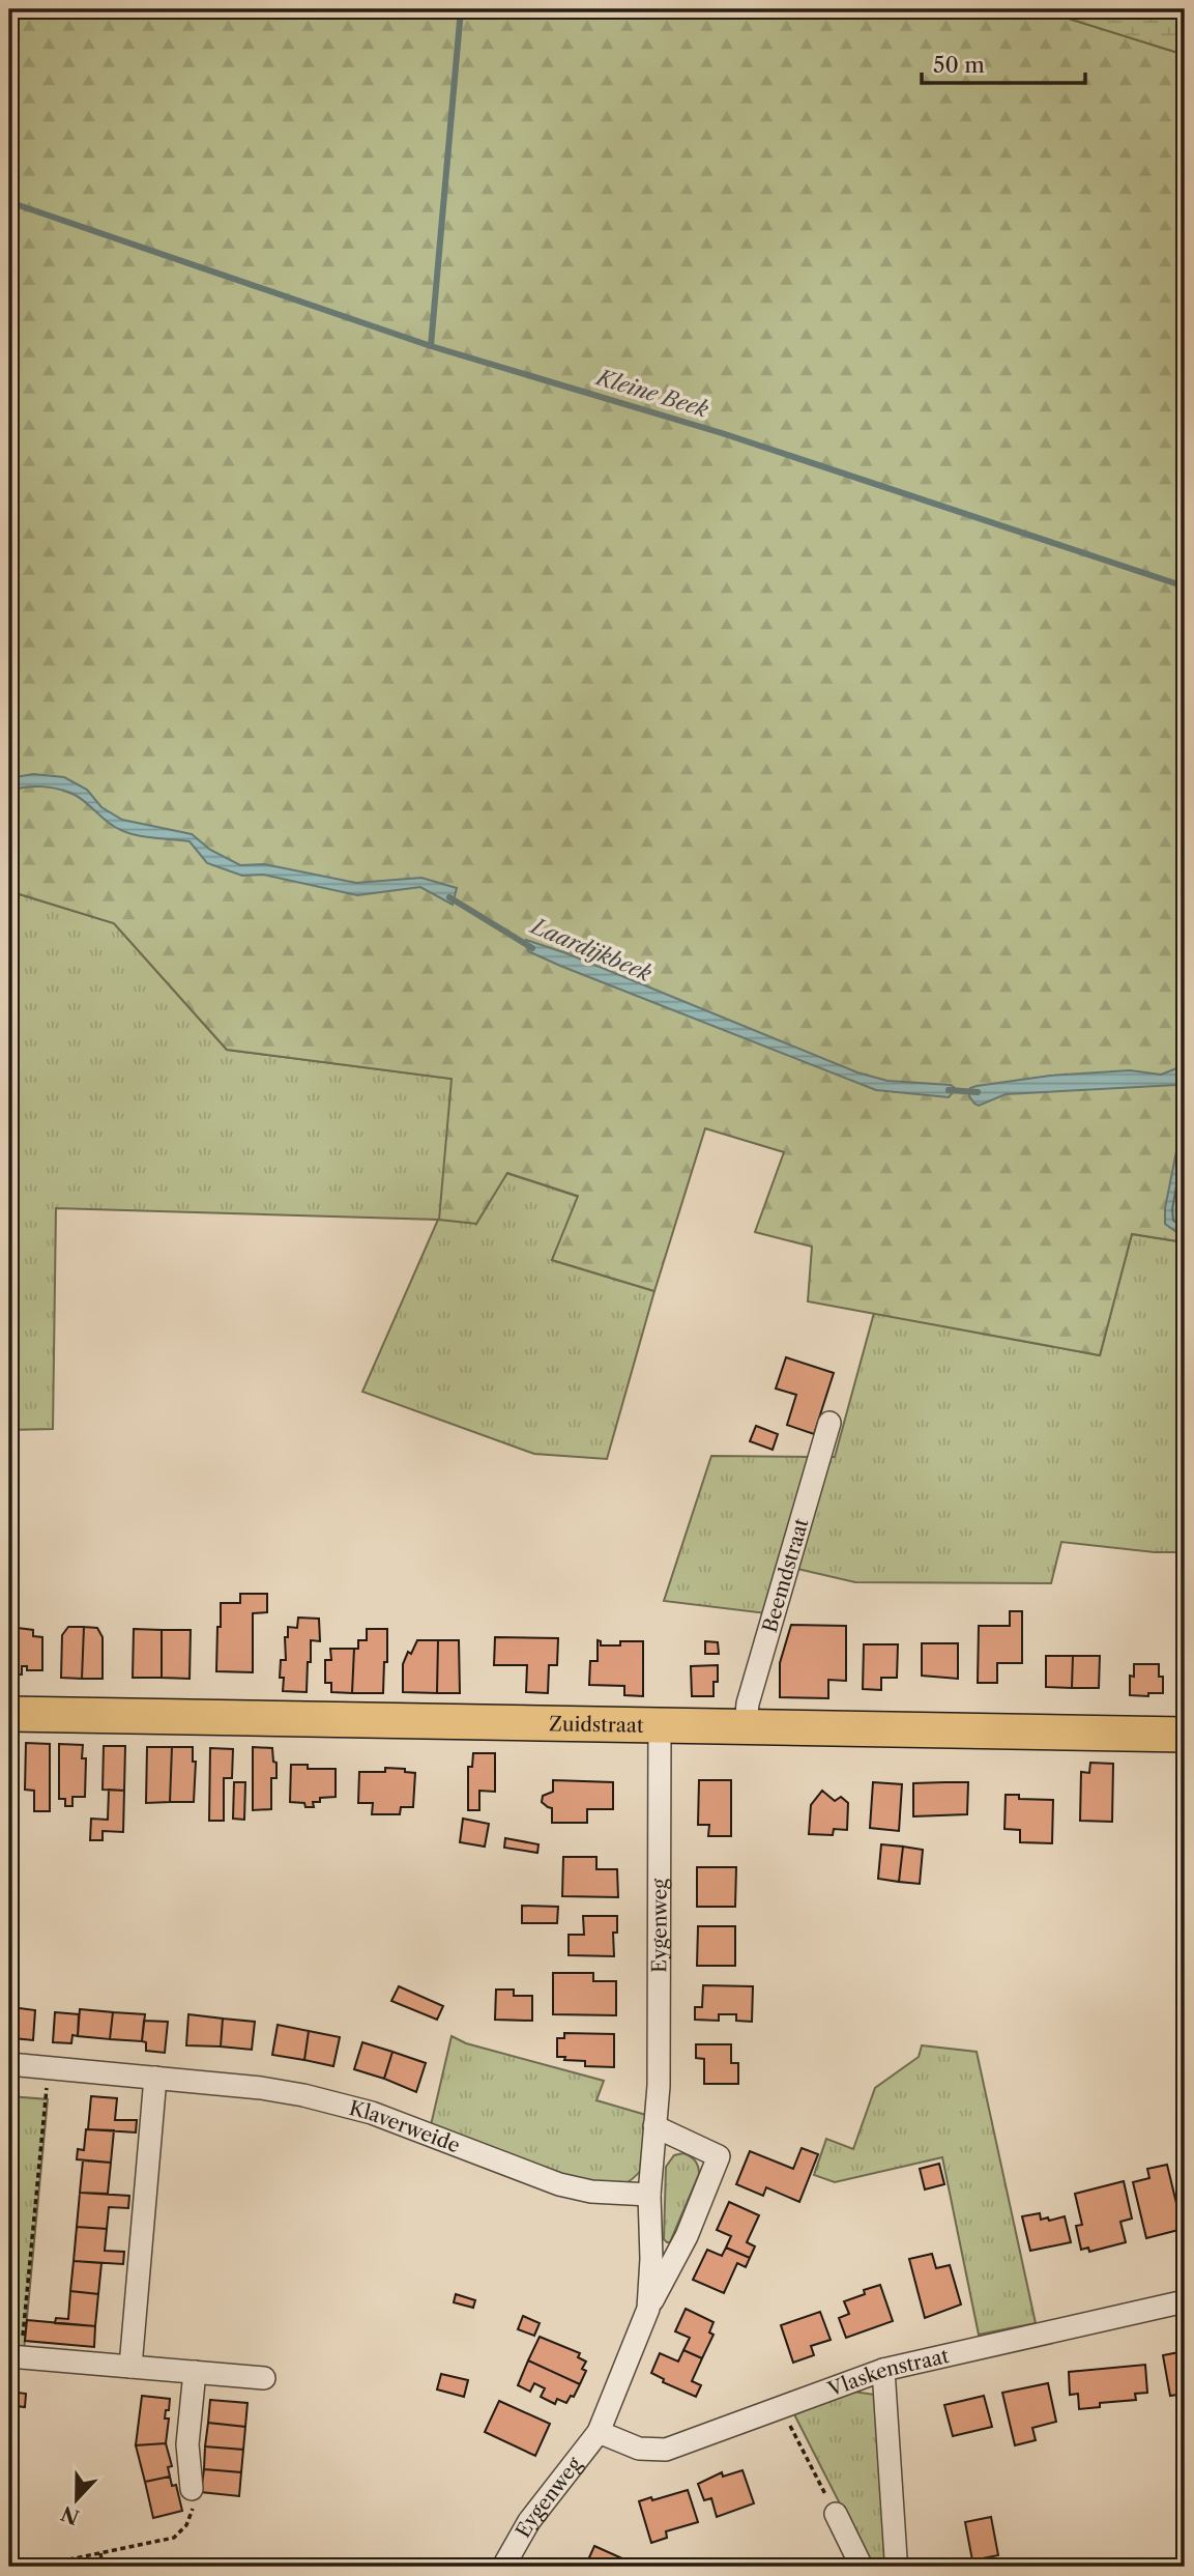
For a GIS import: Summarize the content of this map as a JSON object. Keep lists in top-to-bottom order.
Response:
{
  "streets": {
    "main road": ["Zuidstraat"],
    "street": [
      "Beemdstraat",
      "Eygenweg",
      "Klaverweide",
      "Vlaskenstraat"
    ]
  },
  "crossings": [
    ["Beemdstraat", "Zuidstraat"],
    ["Zuidstraat", "Eygenweg"],
    ["Eygenweg", "Klaverweide"],
    ["Eygenweg", "Vlaskenstraat"]
  ],
  "water": ["Kleine Beek", "Laardijkbeek"],
  "scale_bar": "50 m",
  "north": "bottom"
}
